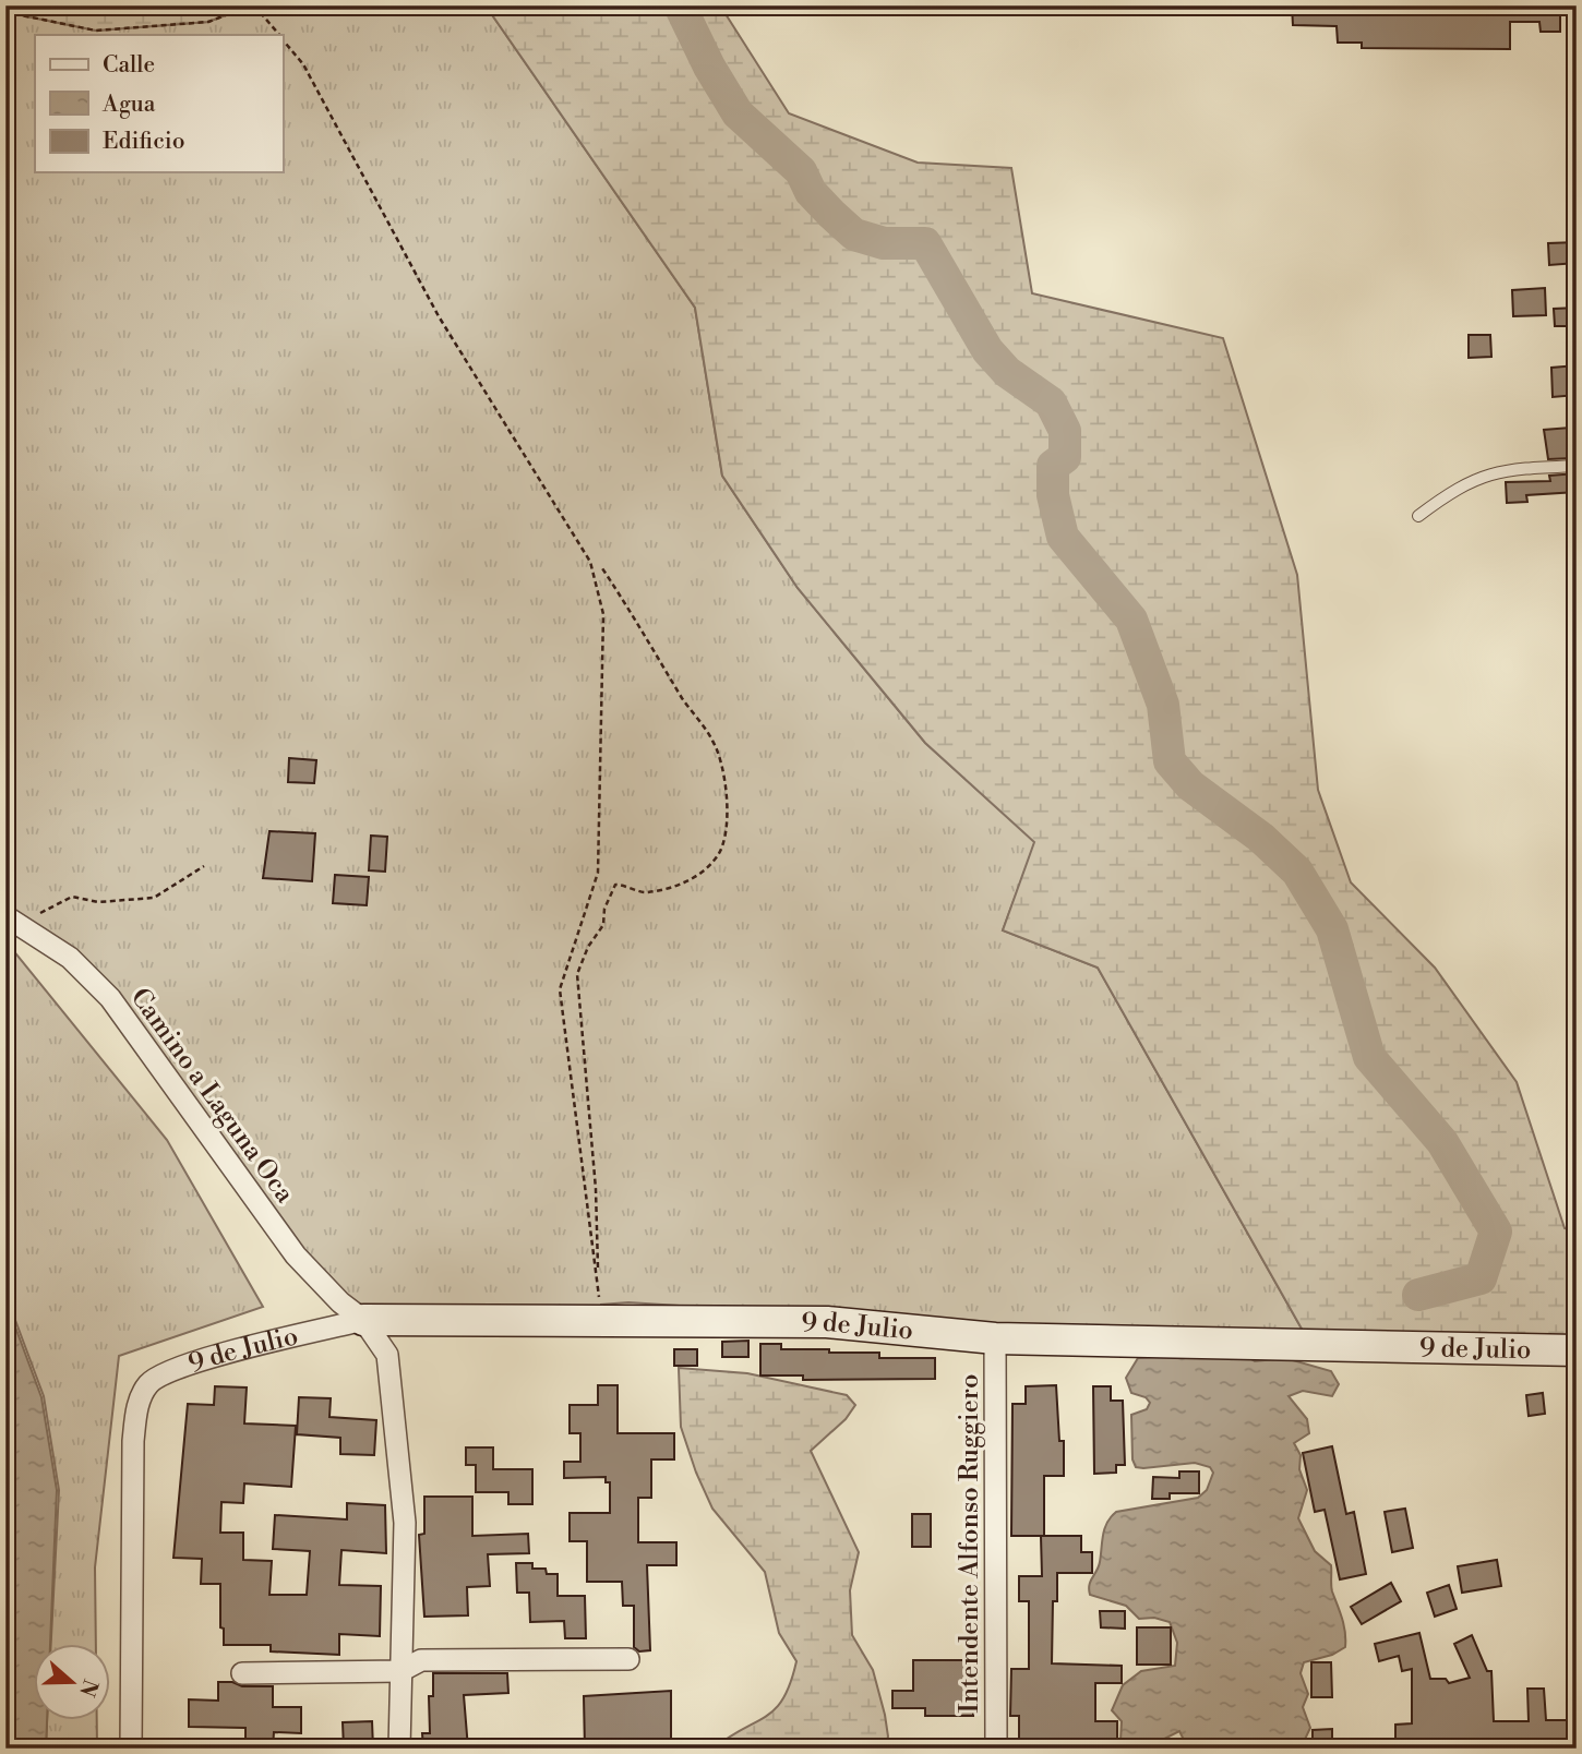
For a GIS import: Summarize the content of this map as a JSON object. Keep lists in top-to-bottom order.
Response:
{
  "streets": {
    "main road": ["9 de Julio"],
    "street": ["Camino a Laguna Oca", "Intendente Alfonso Ruggiero"]
  },
  "crossings": [
    ["Camino a Laguna Oca", "9 de Julio"],
    ["9 de Julio", "Intendente Alfonso Ruggiero"]
  ],
  "legend": ["Calle", "Agua", "Edificio"],
  "north": "right"
}
